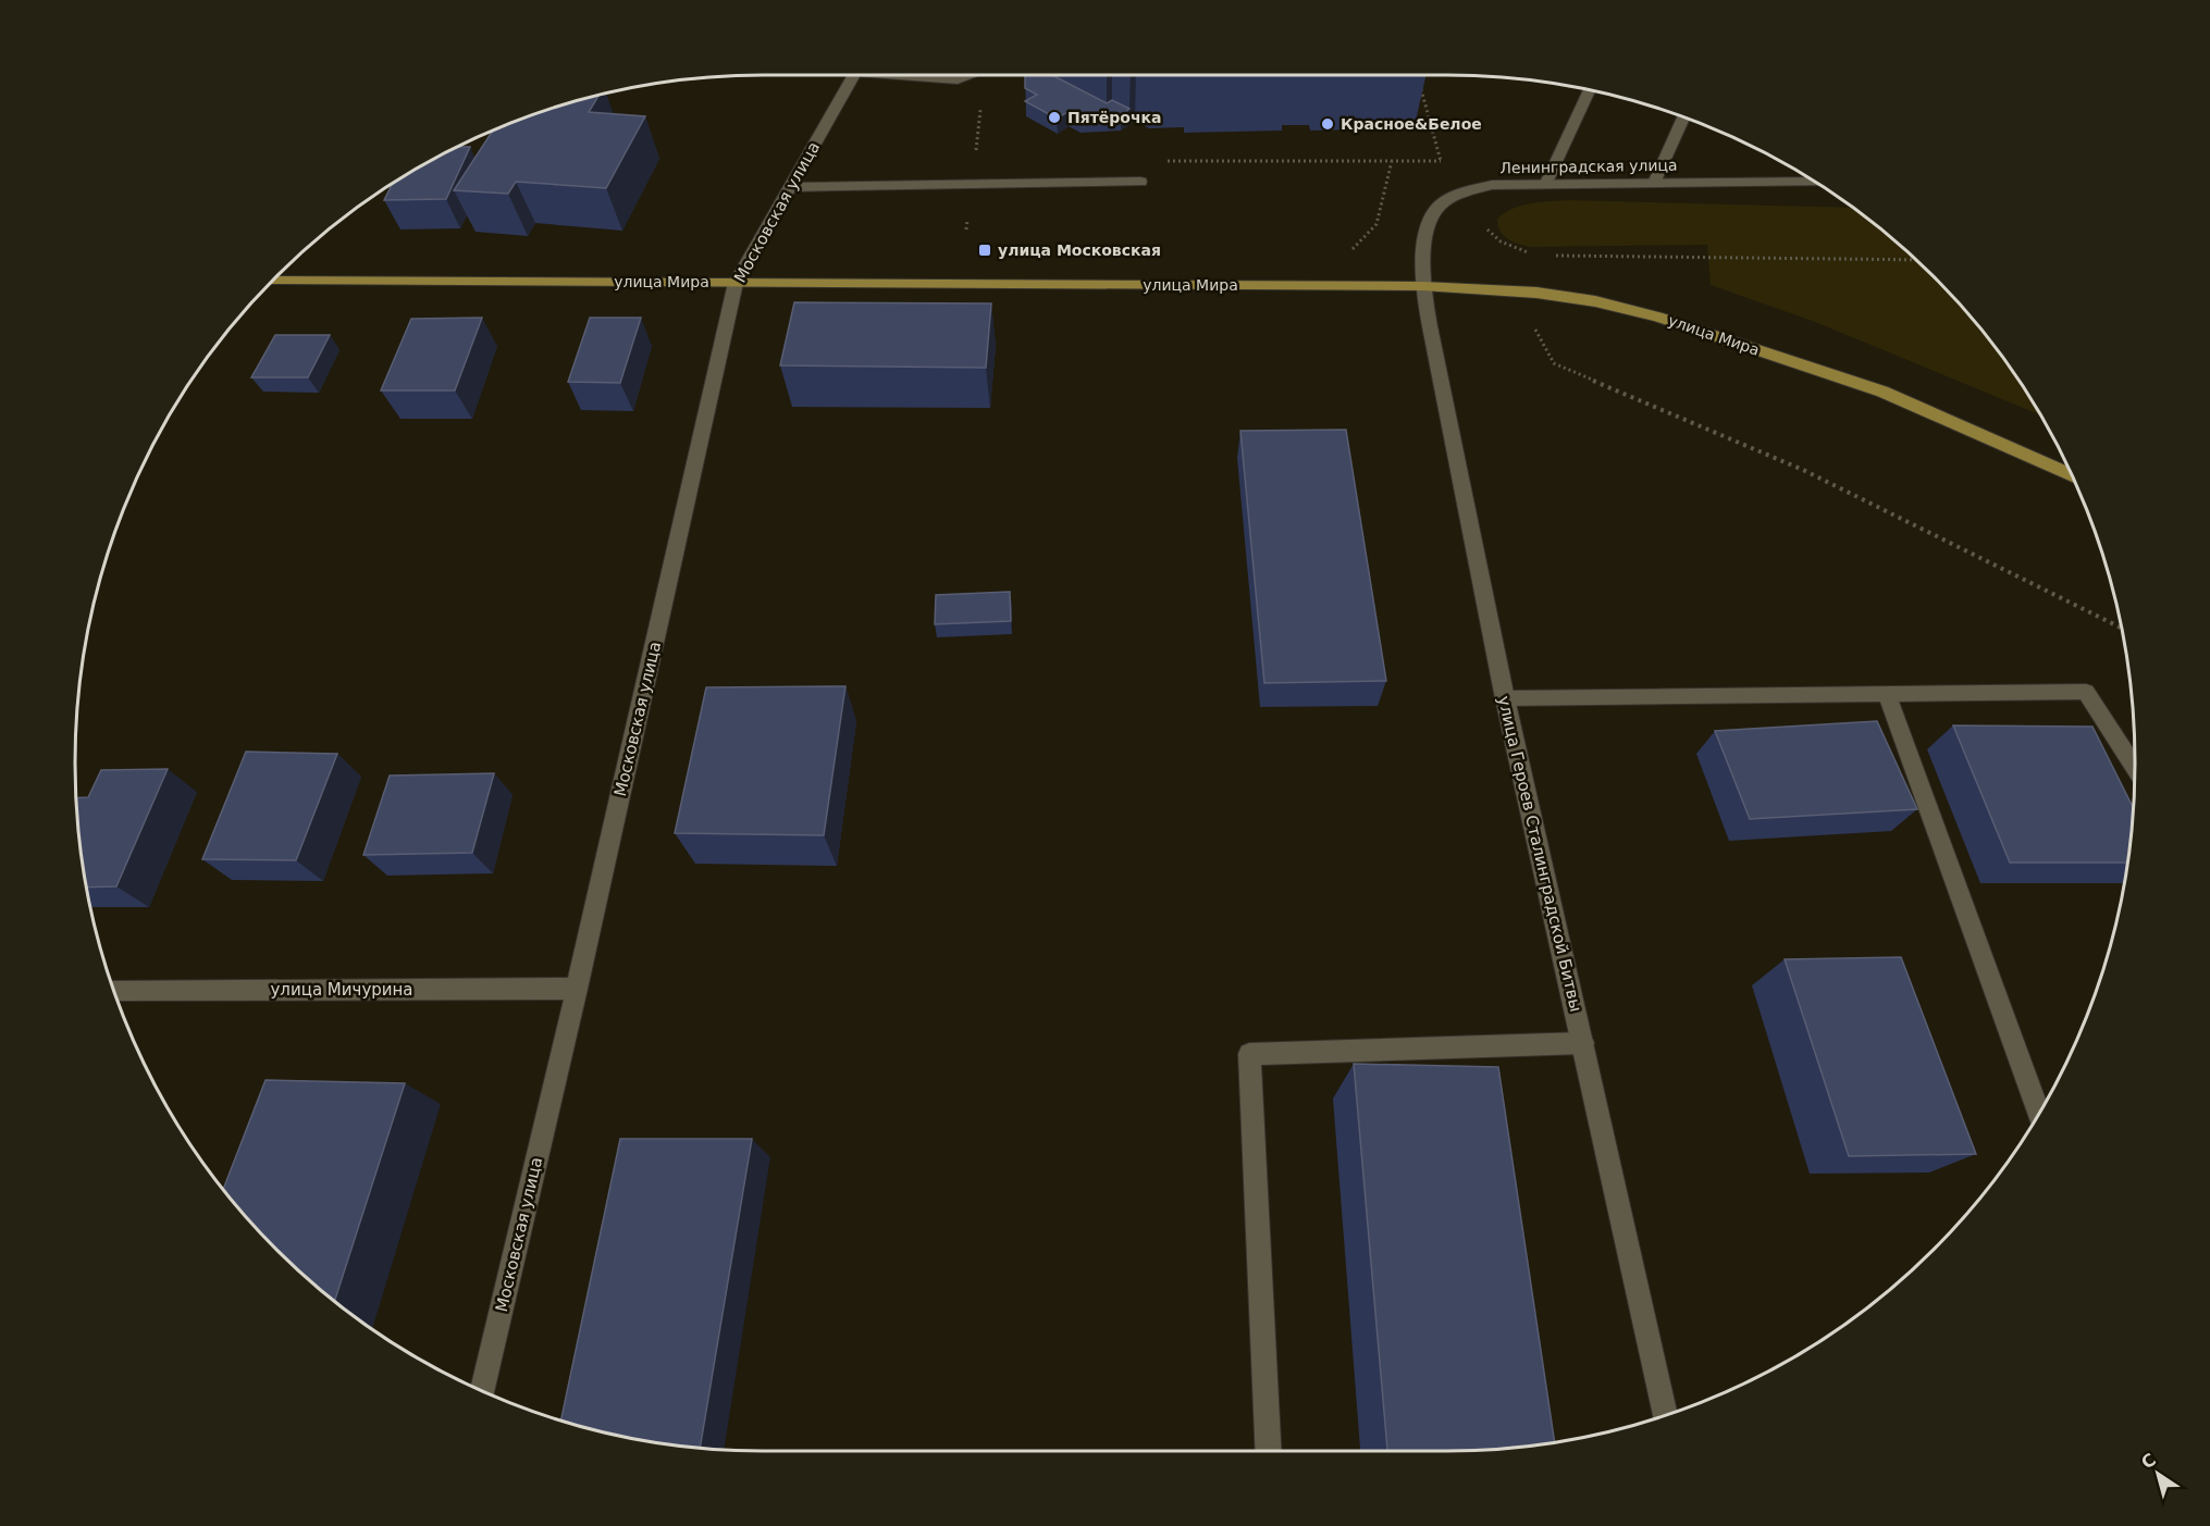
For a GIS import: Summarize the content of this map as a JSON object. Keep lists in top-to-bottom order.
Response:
{
  "streets": {
    "main road": ["улица Мира"],
    "street": [
      "Ленинградская улица",
      "Московская улица",
      "улица Героев Сталинградской Битвы",
      "улица Мичурина"
    ]
  },
  "crossings": [
    ["Ленинградская улица", "улица Мира"],
    ["Ленинградская улица", "улица Героев Сталинградской Битвы"],
    ["Московская улица", "улица Мира"],
    ["Московская улица", "улица Мичурина"],
    ["улица Мира", "улица Героев Сталинградской Битвы"]
  ],
  "places": {
    "other": ["Пятёрочка", "Красное&Белое"],
    "transit": ["улица Московская"]
  },
  "north": "top left"
}
